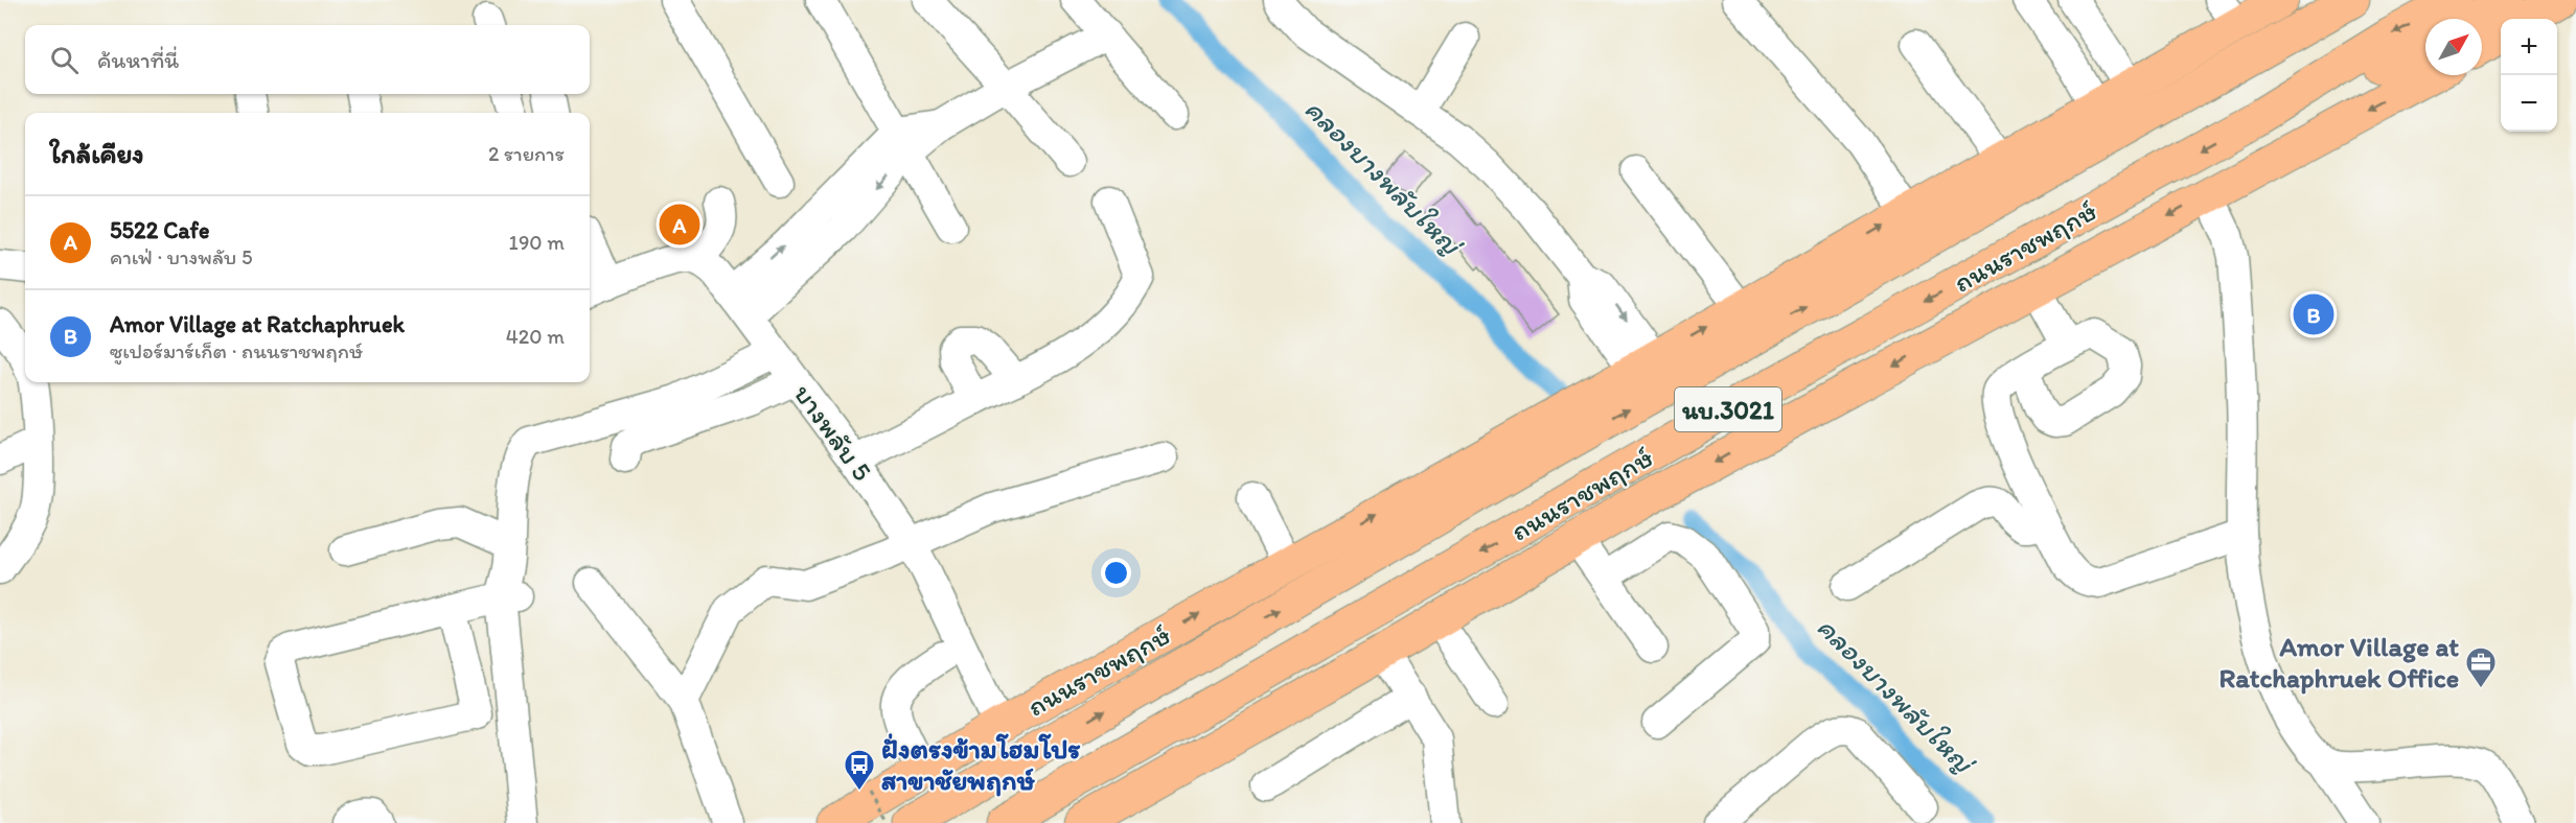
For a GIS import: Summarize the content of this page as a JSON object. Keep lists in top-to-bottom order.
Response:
{
  "streets": {
    "main road": ["ถนนราชพฤกษ์", "นบ.3021"],
    "street": ["บางพลับ 5"]
  },
  "crossings": [
    ["ถนนราชพฤกษ์", "บางพลับ 5"]
  ],
  "water": ["คลองบางพลับใหญ่"],
  "places": {
    "office": ["Amor Village at Ratchaphruek Office"],
    "bus stop": ["ฝั่งตรงข้ามโฮมโปร สาขาชัยพฤกษ์"]
  },
  "north": "top right",
  "page": {
    "map_buttons": ["+", "−"],
    "search": "ค้นหาที่นี่",
    "heading": ["ใกล้เคียง", "2 รายการ"],
    "list": [
      {
        "mark": "A",
        "name": "5522 Cafe",
        "note": "คาเฟ่ · บางพลับ 5",
        "value": "190 m"
      },
      {
        "mark": "B",
        "name": "Amor Village at Ratchaphruek",
        "note": "ซูเปอร์มาร์เก็ต · ถนนราชพฤกษ์",
        "value": "420 m"
      }
    ],
    "pins": ["A", "B"]
  }
}
